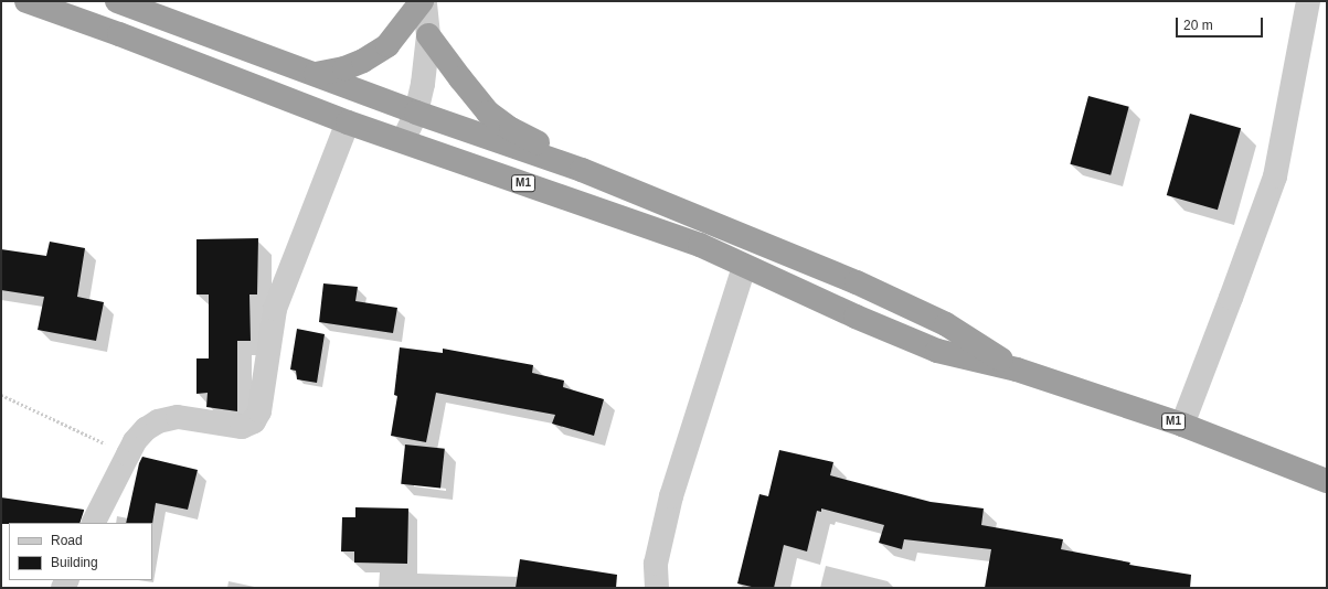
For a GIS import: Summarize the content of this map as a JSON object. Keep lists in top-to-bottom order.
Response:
{
  "streets": {
    "highway": ["M1"]
  },
  "legend": ["Road", "Building"],
  "scale_bar": "20 m"
}
